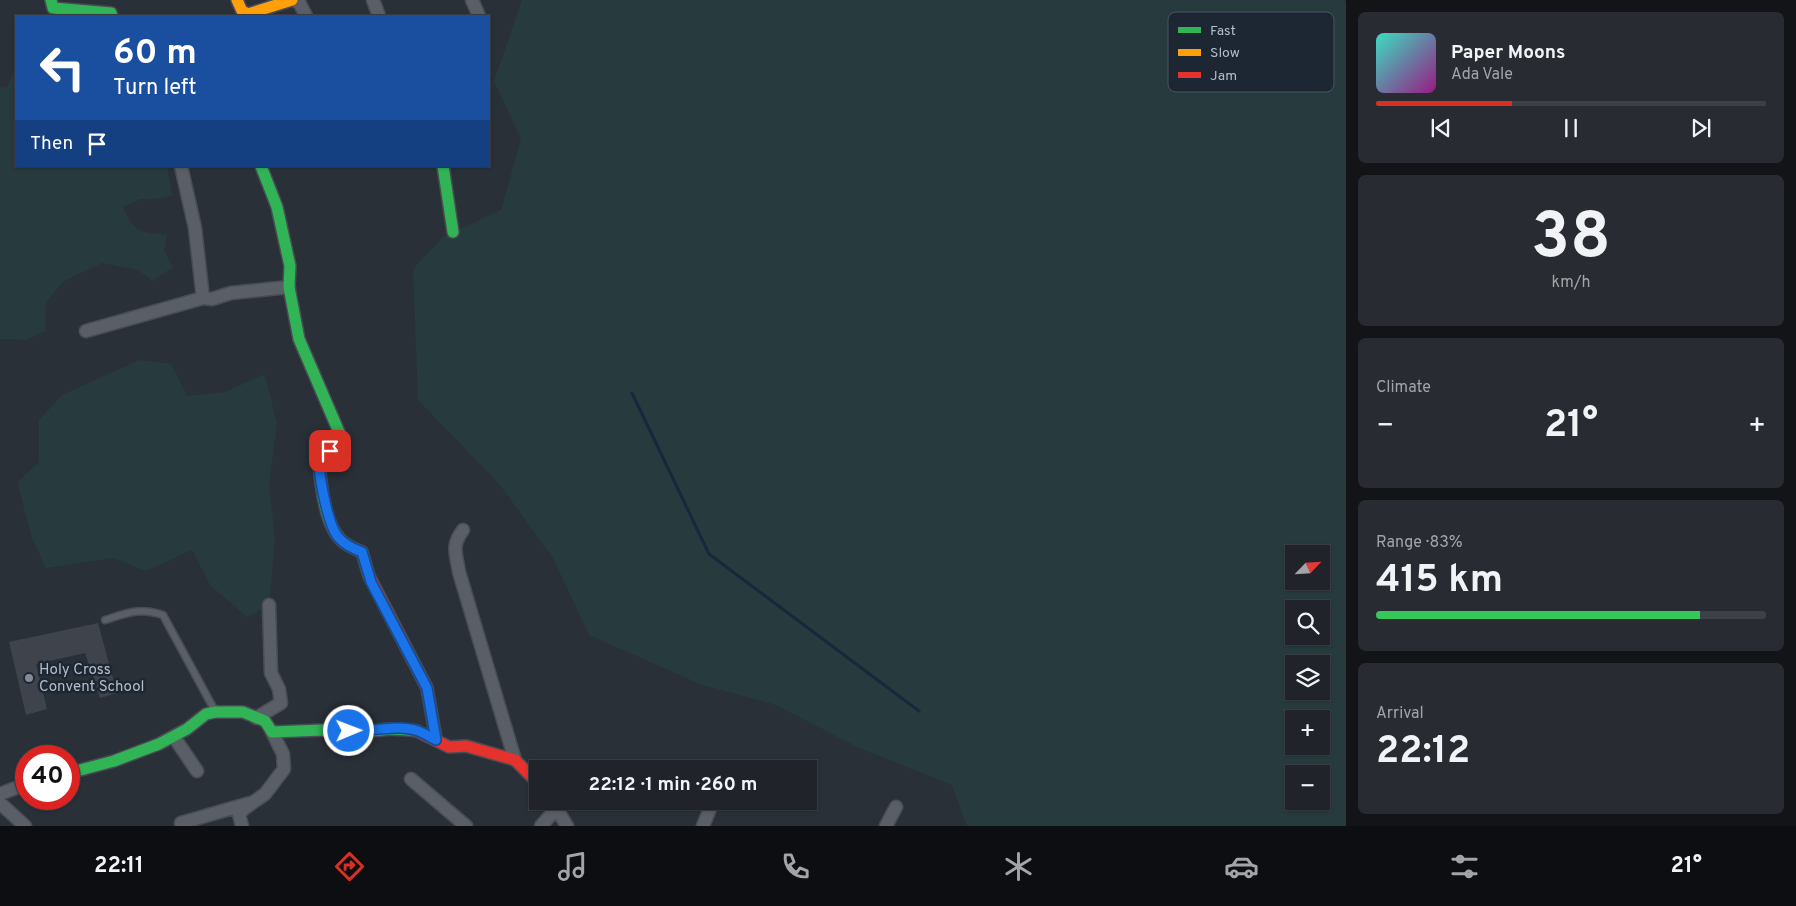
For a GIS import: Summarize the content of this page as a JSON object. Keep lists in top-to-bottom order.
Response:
{
  "places": ["Holy Cross Convent School"],
  "legend": ["Fast", "Slow", "Jam"],
  "north": "top right",
  "page": {
    "turn": ["60 m", "Turn left"],
    "song": ["Paper Moons", "Ada Vale"],
    "then": "Then",
    "tile": [
      ["38", "km/h"],
      "Climate",
      ["Range · 83%", "415 km"],
      ["Arrival", "22:12"]
    ],
    "heat": ["−", "21°", "+"],
    "map_buttons": ["+", "−"],
    "limit": "40",
    "trip": "22:12 · 1 min · 260 m",
    "tabs": ["22:11", "21°"]
  }
}
